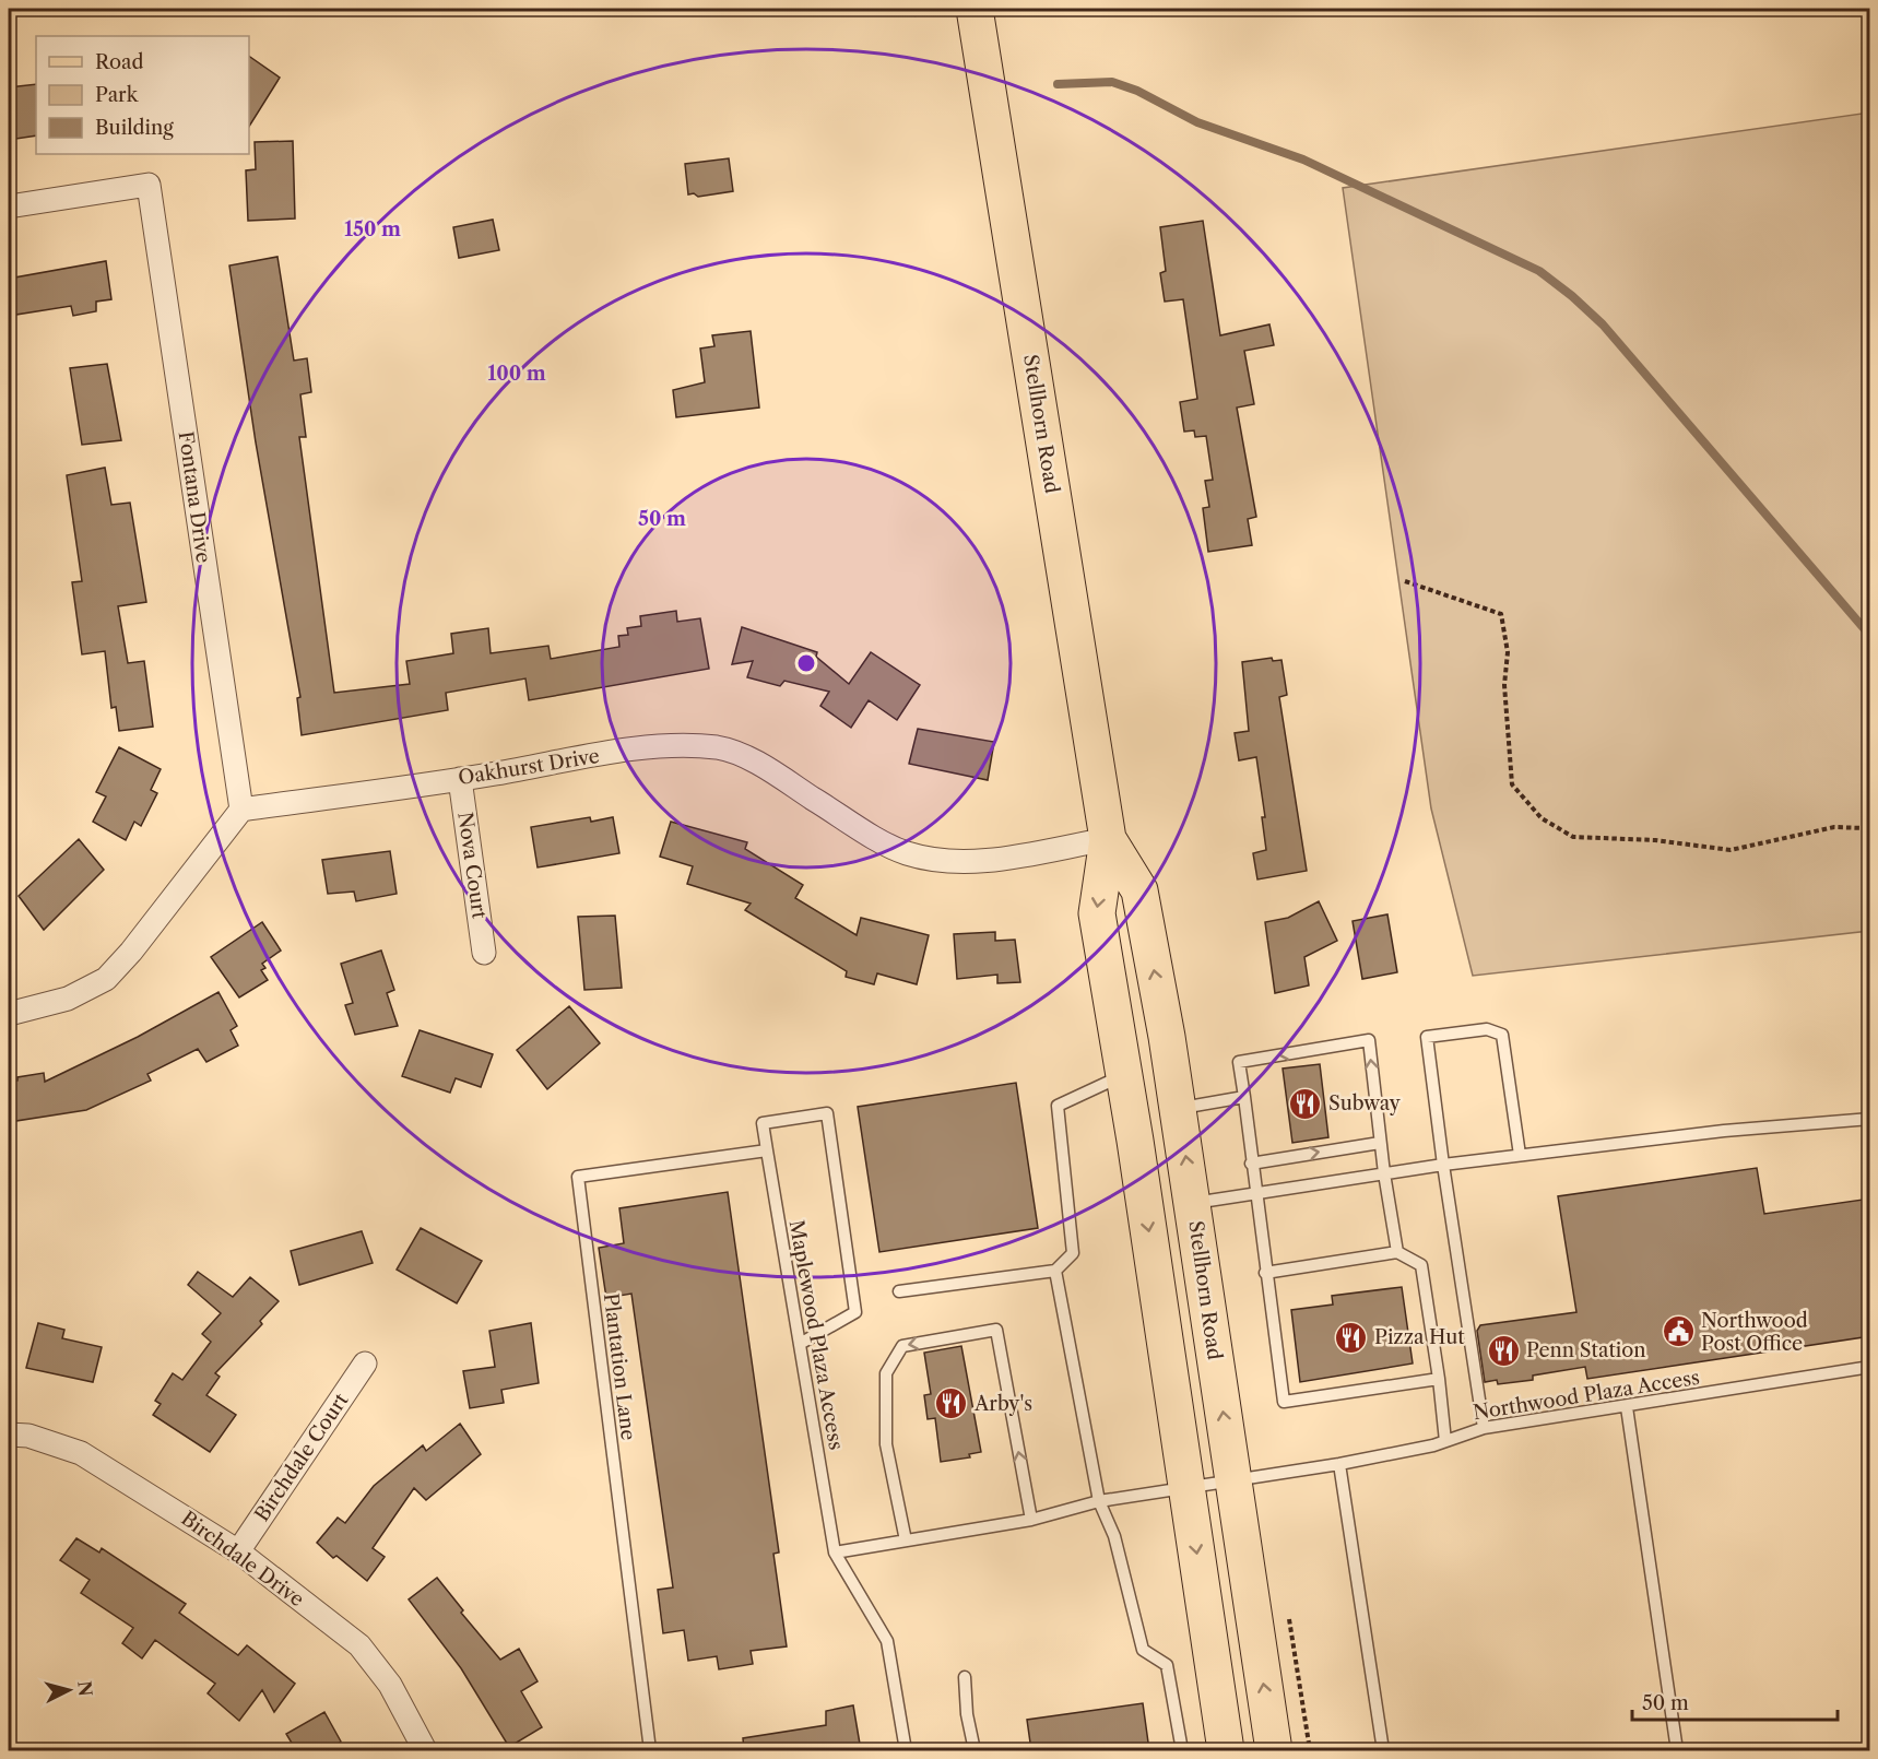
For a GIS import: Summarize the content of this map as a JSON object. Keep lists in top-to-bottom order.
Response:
{
  "streets": {
    "main road": ["Stellhorn Road"],
    "street": [
      "Fontana Drive",
      "Oakhurst Drive",
      "Nova Court",
      "Birchdale Court",
      "Birchdale Drive"
    ],
    "lane": ["Maplewood Plaza Access", "Plantation Lane", "Northwood Plaza Access"]
  },
  "crossings": [
    ["Stellhorn Road", "Oakhurst Drive"],
    ["Stellhorn Road", "Northwood Plaza Access"],
    ["Fontana Drive", "Oakhurst Drive"],
    ["Oakhurst Drive", "Nova Court"],
    ["Maplewood Plaza Access", "Plantation Lane"],
    ["Birchdale Court", "Birchdale Drive"]
  ],
  "places": {
    "restaurant": [
      "Subway",
      "Pizza Hut",
      "Penn Station",
      "Arby's"
    ],
    "public building": ["Northwood Post Office"]
  },
  "legend": ["Road", "Park", "Building"],
  "scale_bar": "50 m",
  "north": "right",
  "rings": ["150 m", "100 m", "50 m"]
}
